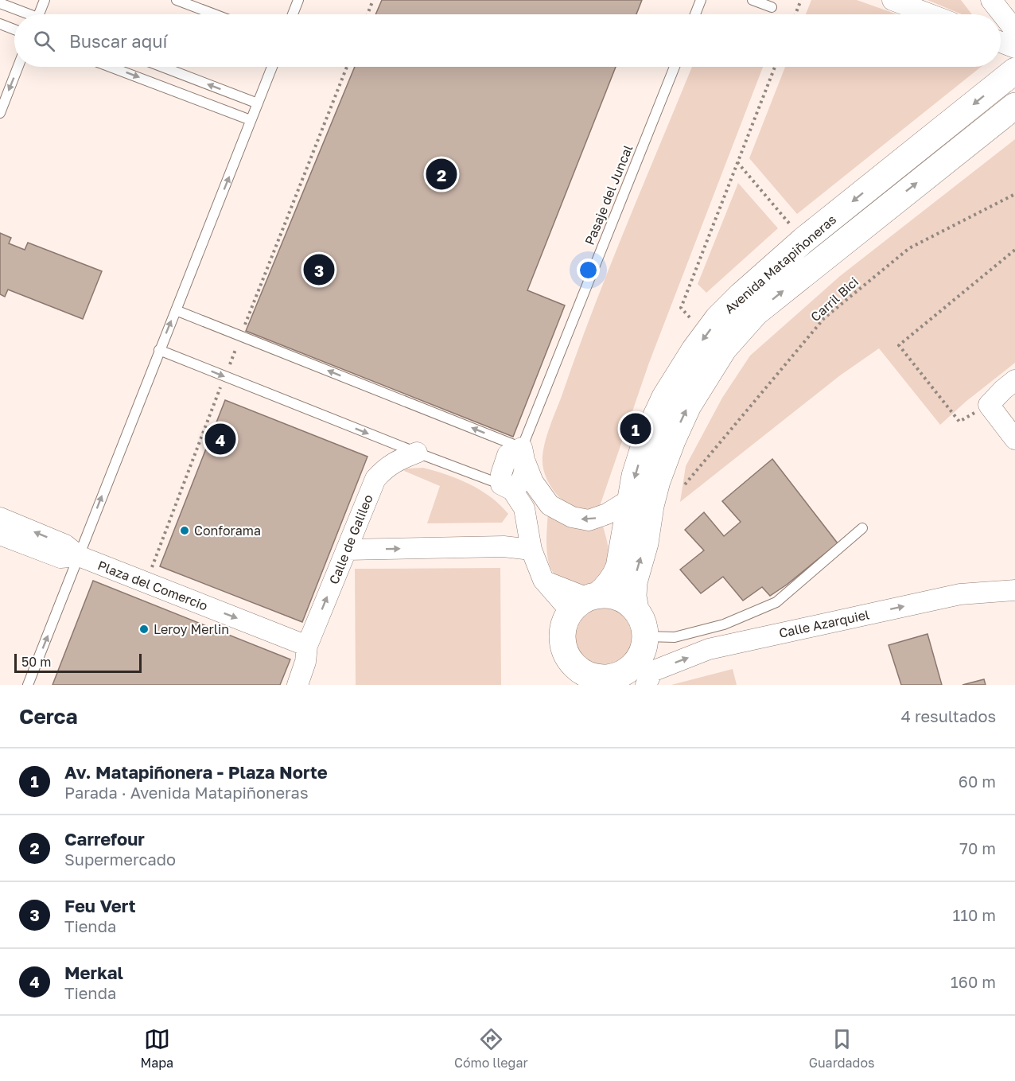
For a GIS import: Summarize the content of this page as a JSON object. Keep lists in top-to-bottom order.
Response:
{
  "streets": {
    "street": [
      "Avenida Matapiñoneras",
      "Calle de Galileo",
      "Plaza del Comercio",
      "Calle Azarquiel"
    ],
    "lane": ["Pasaje del Juncal"],
    "path": ["Carril Bici"]
  },
  "crossings": [
    ["Avenida Matapiñoneras", "Calle Azarquiel"],
    ["Calle de Galileo", "Plaza del Comercio"]
  ],
  "one_way": ["Calle Azarquiel"],
  "places": ["Conforama", "Leroy Merlin"],
  "scale_bar": "50 m",
  "page": {
    "search": "Buscar aquí",
    "pins": [
      "2",
      "3",
      "1",
      "4"
    ],
    "scale": "50 m",
    "heading": ["Cerca", "4 resultados"],
    "list": [
      {
        "mark": "1",
        "name": "Av. Matapiñonera - Plaza Norte",
        "note": "Parada · Avenida Matapiñoneras",
        "value": "60 m"
      },
      {
        "mark": "2",
        "name": "Carrefour",
        "note": "Supermercado",
        "value": "70 m"
      },
      {
        "mark": "3",
        "name": "Feu Vert",
        "note": "Tienda",
        "value": "110 m"
      },
      {
        "mark": "4",
        "name": "Merkal",
        "note": "Tienda",
        "value": "160 m"
      }
    ],
    "nav": ["Mapa", "Cómo llegar", "Guardados"]
  }
}
